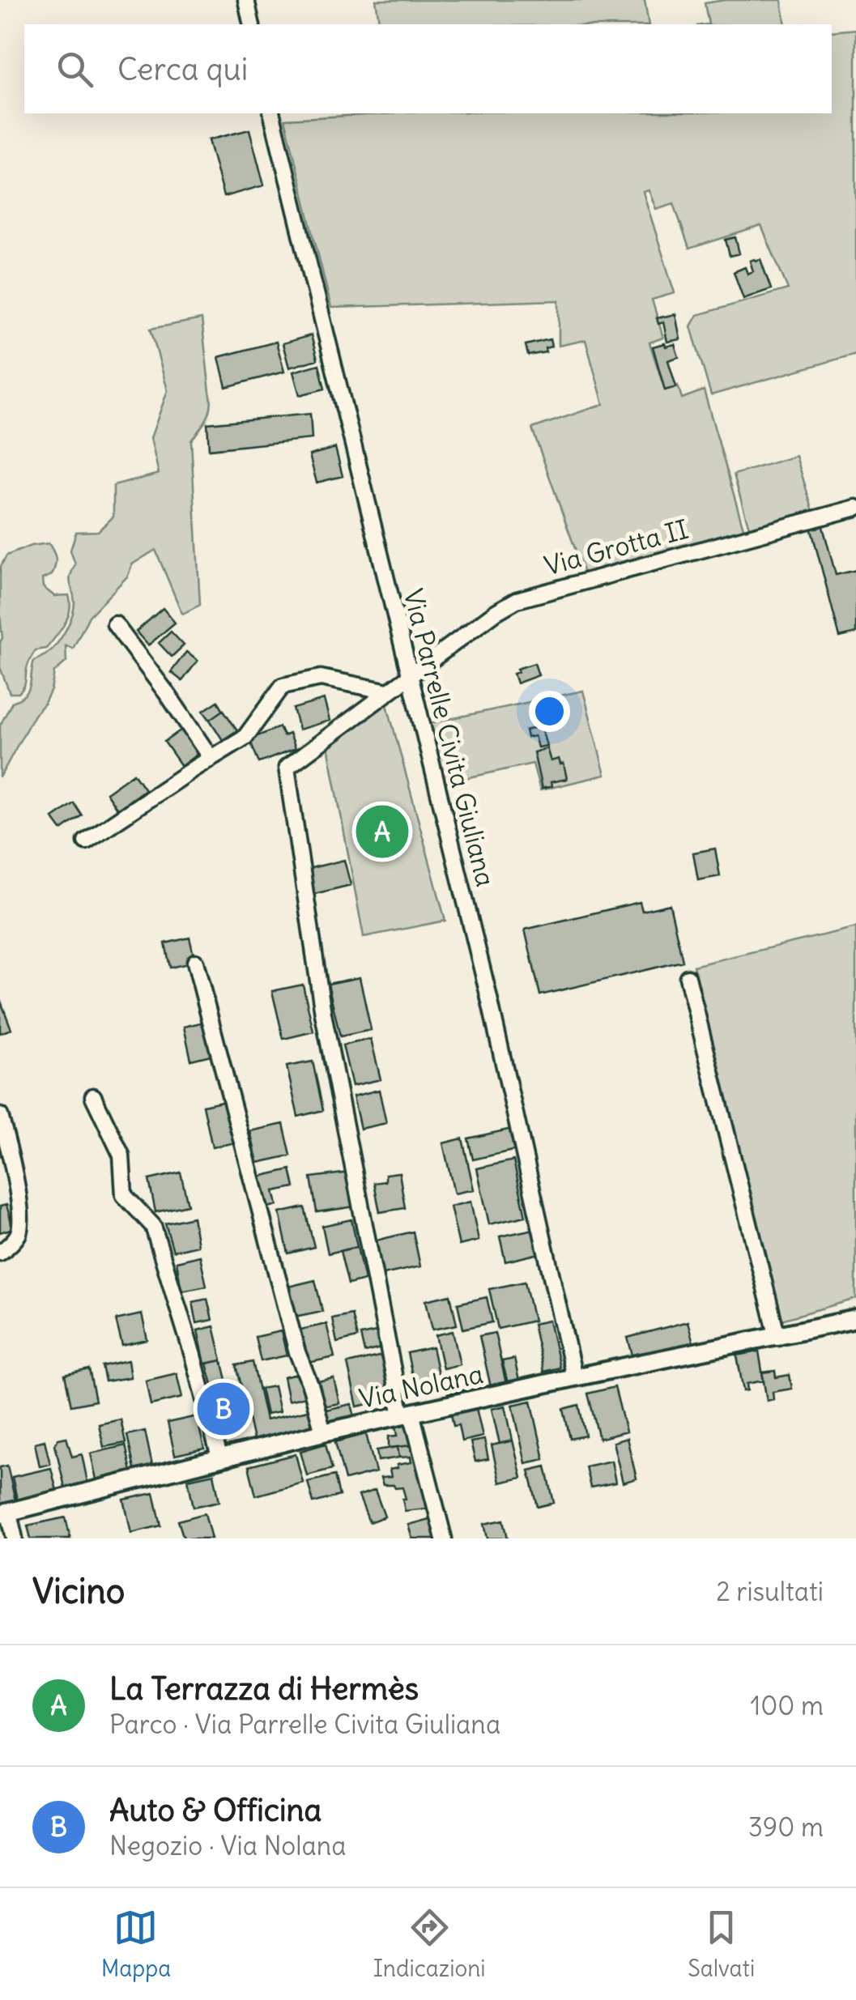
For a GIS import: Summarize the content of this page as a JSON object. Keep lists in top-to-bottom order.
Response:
{
  "streets": {
    "street": ["Via Grotta II", "Via Parrelle Civita Giuliana", "Via Nolana"]
  },
  "crossings": [
    ["Via Grotta II", "Via Parrelle Civita Giuliana"],
    ["Via Grotta II", "Via Nolana"],
    ["Via Parrelle Civita Giuliana", "Via Nolana"]
  ],
  "page": {
    "search": "Cerca qui",
    "pins": ["A", "B"],
    "heading": ["Vicino", "2 risultati"],
    "list": [
      {
        "mark": "A",
        "name": "La Terrazza di Hermès",
        "note": "Parco · Via Parrelle Civita Giuliana",
        "value": "100 m"
      },
      {
        "mark": "B",
        "name": "Auto & Officina",
        "note": "Negozio · Via Nolana",
        "value": "390 m"
      }
    ],
    "nav": ["Mappa", "Indicazioni", "Salvati"]
  }
}
